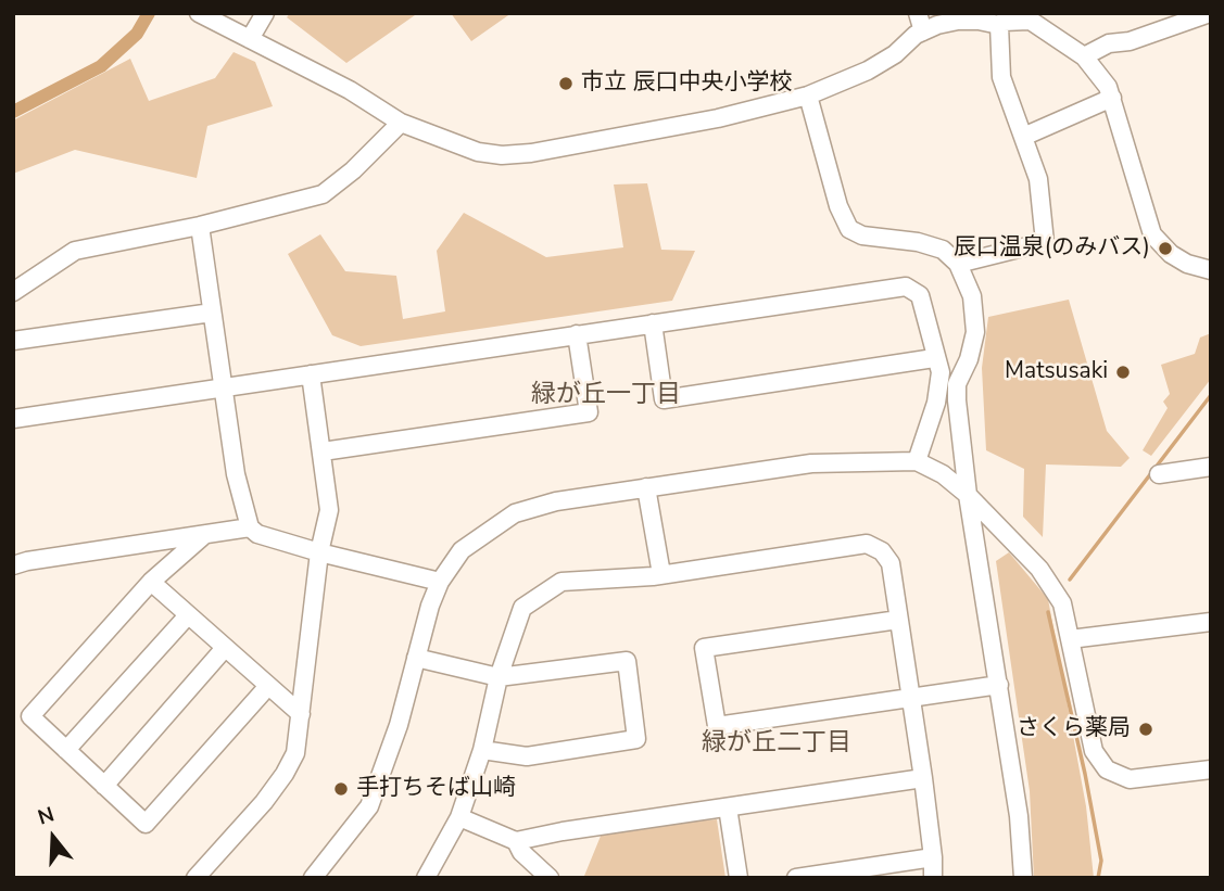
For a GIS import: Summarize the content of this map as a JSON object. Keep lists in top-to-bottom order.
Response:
{
  "districts": ["緑が丘一丁目", "緑が丘二丁目"],
  "places": [
    "市立 辰口中央小学校",
    "辰口温泉(のみバス)",
    "Matsusaki",
    "さくら薬局",
    "手打ちそば山崎"
  ],
  "north": "top"
}
